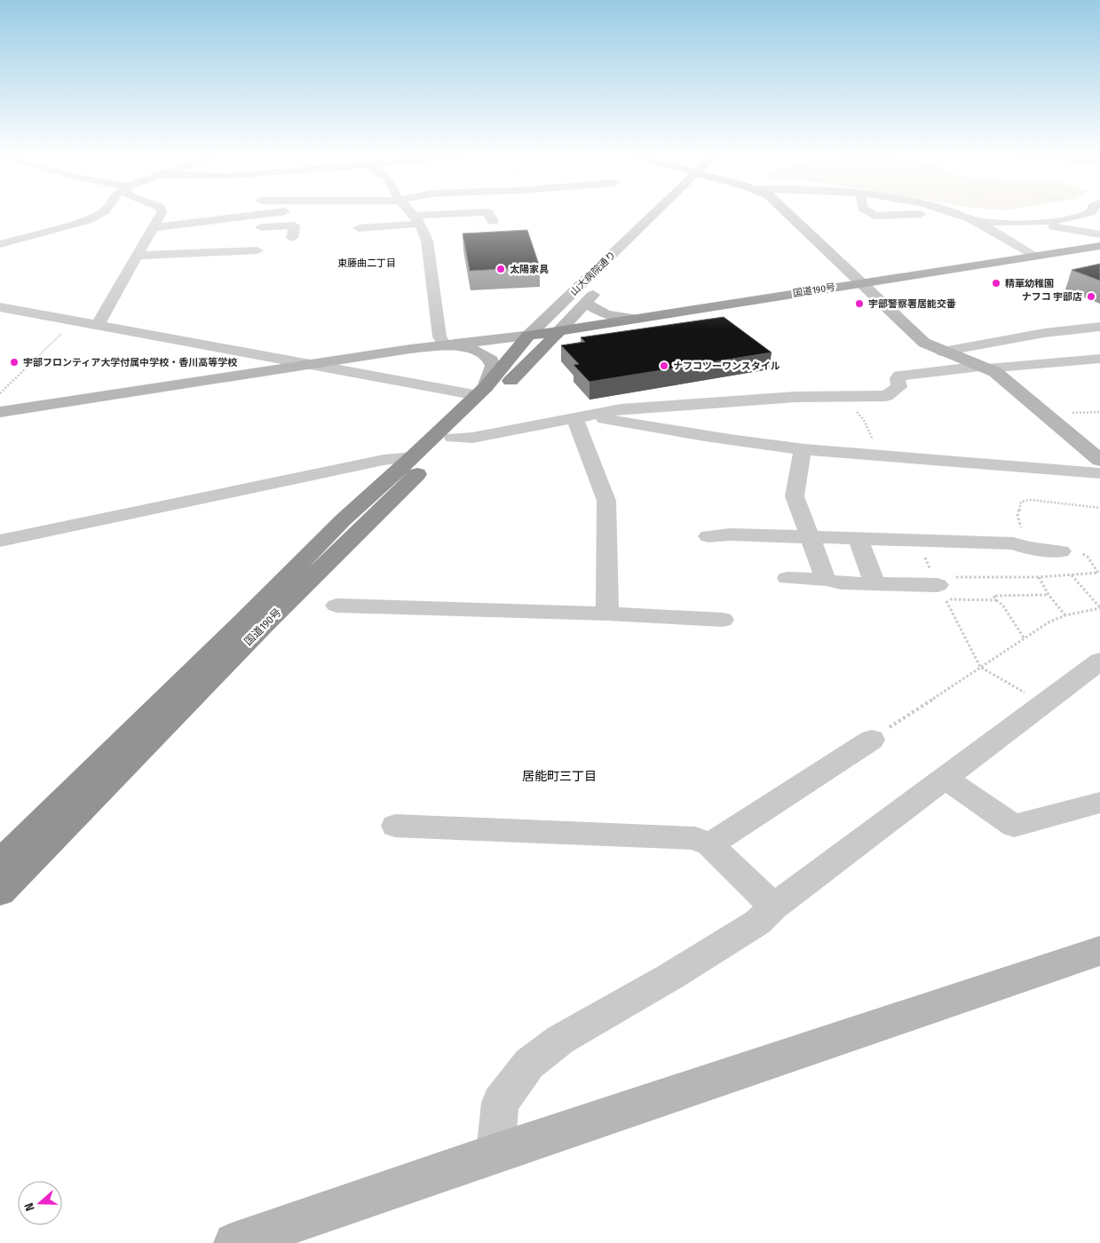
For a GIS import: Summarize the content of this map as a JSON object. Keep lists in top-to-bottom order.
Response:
{
  "streets": {
    "highway": ["国道190号"],
    "street": ["山大病院通り"]
  },
  "crossings": [
    ["山大病院通り", "国道190号"]
  ],
  "districts": ["東藤曲二丁目", "居能町三丁目"],
  "places": [
    "太陽家具",
    "精華幼稚園",
    "ナフコ 宇部店",
    "宇部警察署居能交番",
    "宇部フロンティア大学付属中学校・香川高等学校",
    "ナフコツーワンスタイル"
  ],
  "north": "left"
}
